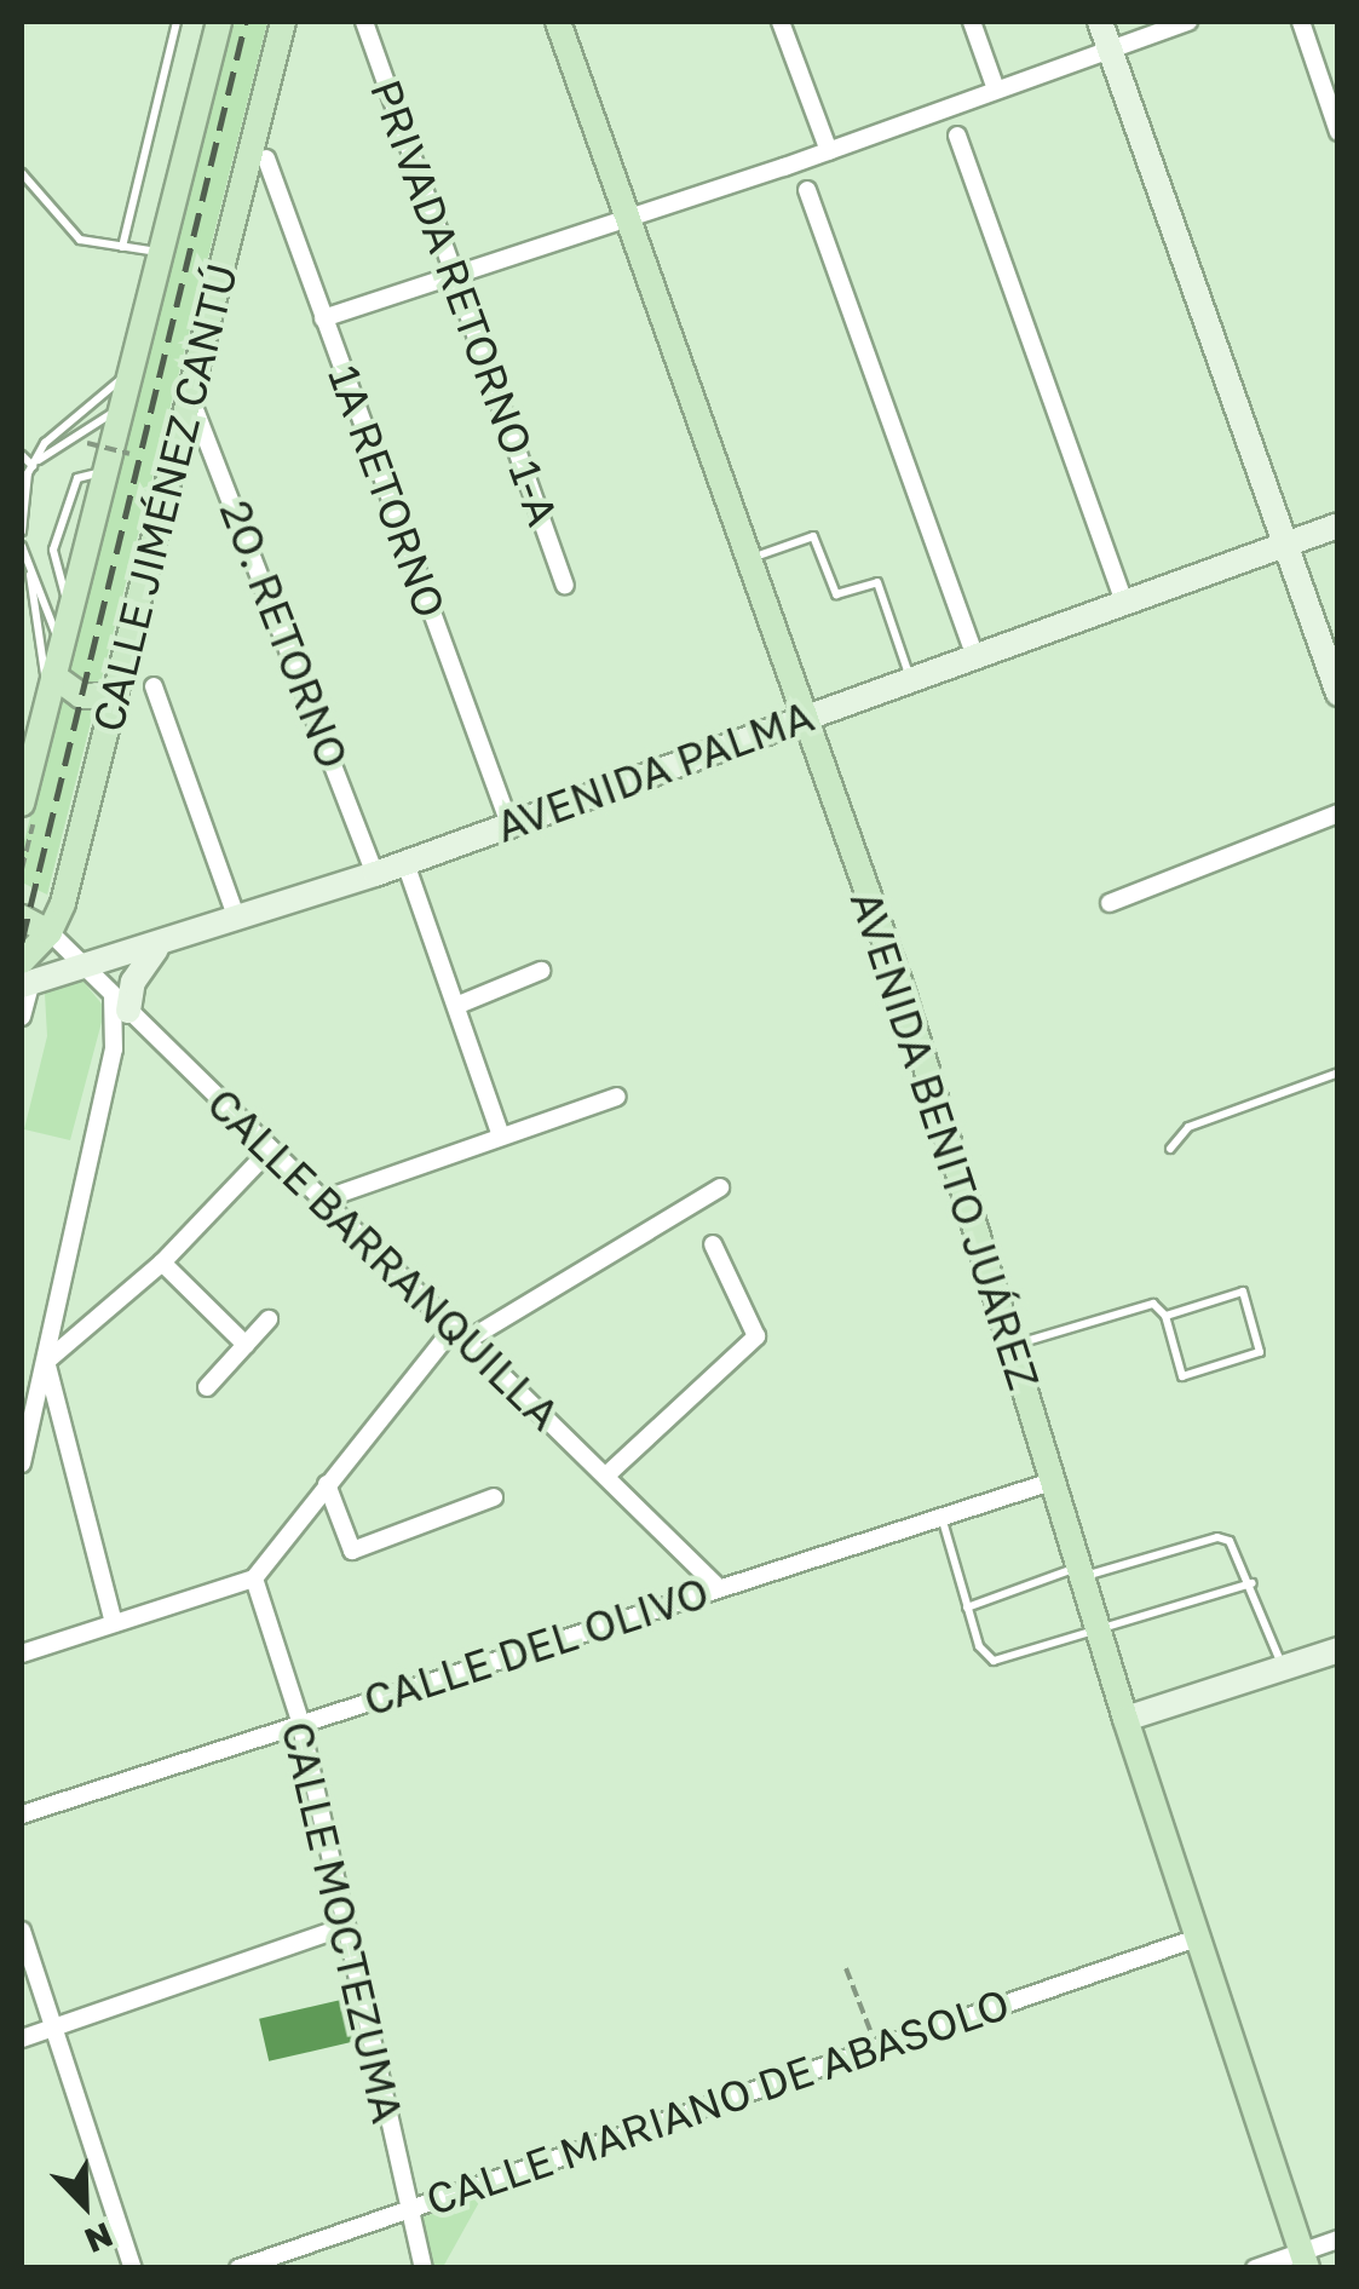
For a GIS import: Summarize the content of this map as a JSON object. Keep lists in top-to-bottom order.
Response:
{
  "streets": {
    "main road": ["CALLE JIMÉNEZ CANTÚ", "AVENIDA PALMA", "AVENIDA BENITO JUÁREZ"],
    "street": [
      "PRIVADA RETORNO 1-A",
      "1A RETORNO",
      "2O. RETORNO",
      "CALLE BARRANQUILLA",
      "CALLE DEL OLIVO",
      "CALLE MOCTEZUMA",
      "CALLE MARIANO DE ABASOLO"
    ]
  },
  "crossings": [
    ["1A RETORNO", "AVENIDA PALMA"],
    ["CALLE JIMÉNEZ CANTÚ", "2O. RETORNO"],
    ["CALLE JIMÉNEZ CANTÚ", "AVENIDA PALMA"],
    ["CALLE JIMÉNEZ CANTÚ", "CALLE BARRANQUILLA"],
    ["2O. RETORNO", "AVENIDA PALMA"],
    ["AVENIDA PALMA", "AVENIDA BENITO JUÁREZ"],
    ["AVENIDA PALMA", "CALLE BARRANQUILLA"],
    ["AVENIDA BENITO JUÁREZ", "CALLE DEL OLIVO"],
    ["AVENIDA BENITO JUÁREZ", "CALLE MARIANO DE ABASOLO"],
    ["CALLE BARRANQUILLA", "CALLE DEL OLIVO"],
    ["CALLE DEL OLIVO", "CALLE MOCTEZUMA"],
    ["CALLE MOCTEZUMA", "CALLE MARIANO DE ABASOLO"]
  ],
  "north": "bottom right"
}
